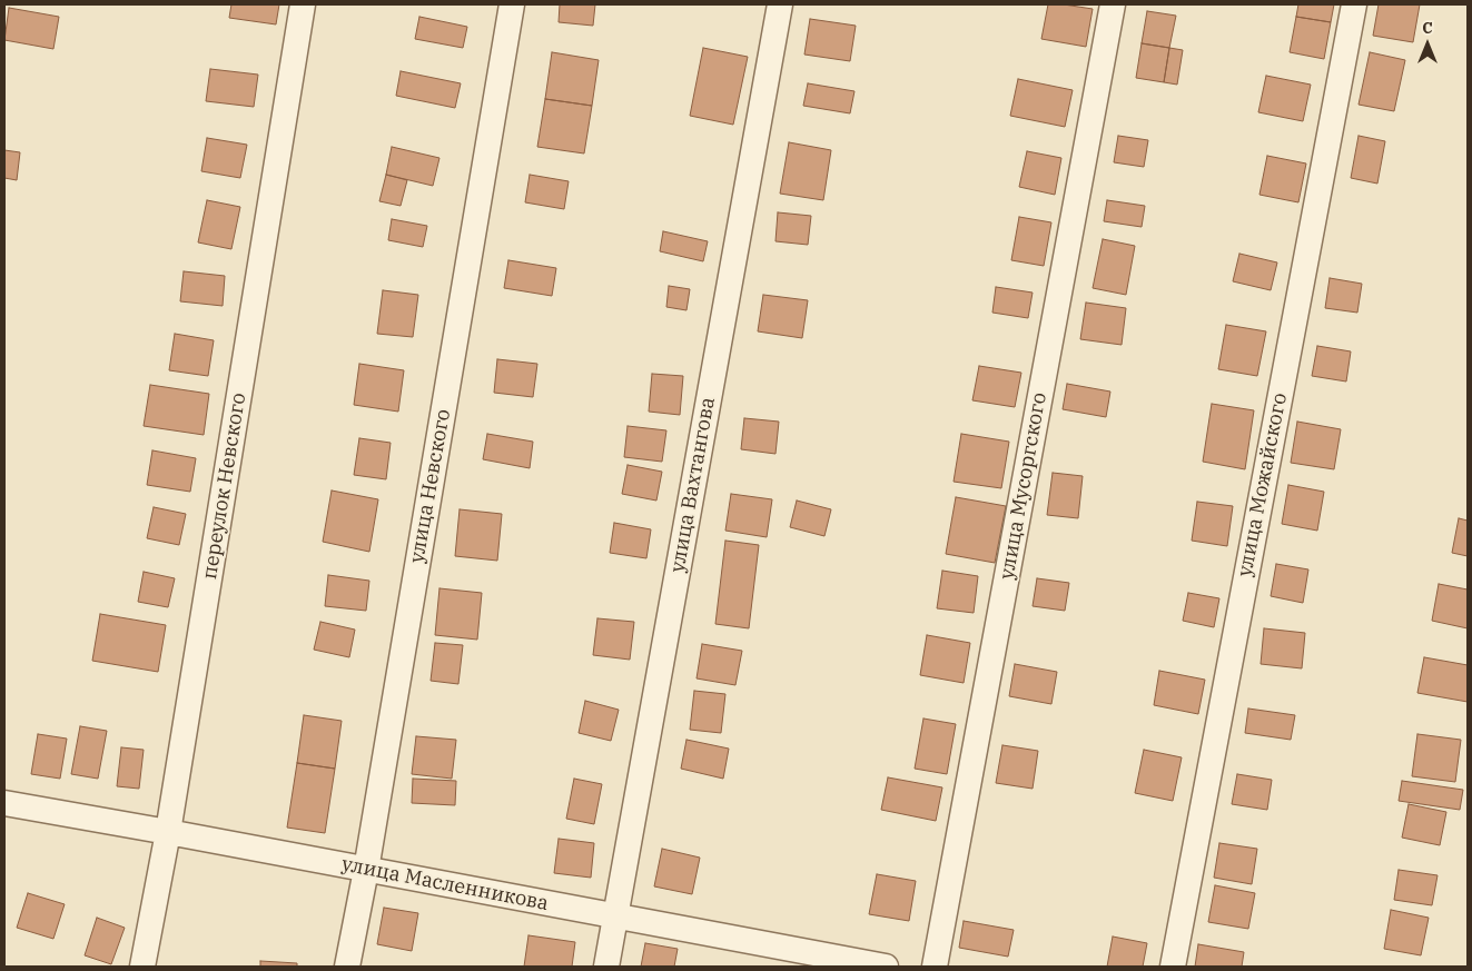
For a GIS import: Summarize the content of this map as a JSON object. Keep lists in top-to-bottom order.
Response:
{
  "streets": {
    "street": [
      "улица Вахтангова",
      "улица Можайского",
      "переулок Невского",
      "улица Невского",
      "улица Мусоргского",
      "улица Масленникова"
    ]
  },
  "crossings": [
    ["улица Вахтангова", "улица Масленникова"],
    ["переулок Невского", "улица Масленникова"],
    ["улица Невского", "улица Масленникова"]
  ],
  "north": "top"
}
